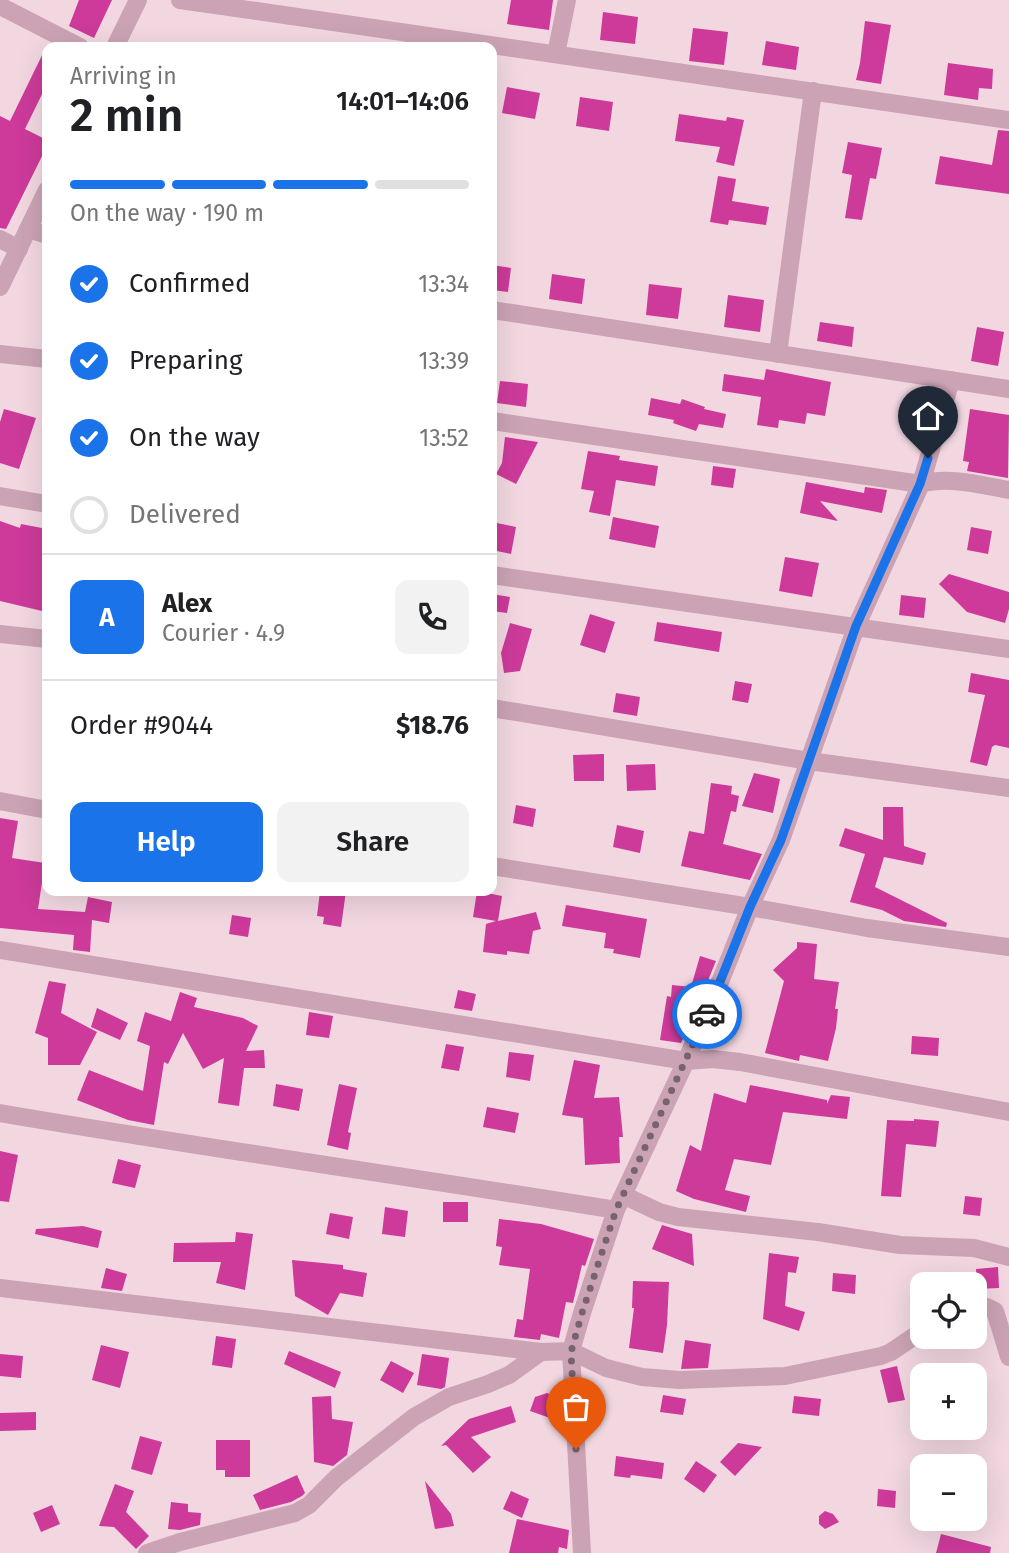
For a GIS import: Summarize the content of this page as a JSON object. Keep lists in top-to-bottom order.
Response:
{
  "page": {
    "heading": ["2 min", "Arriving in", "14:01–14:06"],
    "panel": [
      "Alex",
      "Courier · 4.9",
      "Order #9044",
      "$18.76"
    ],
    "bar": "On the way · 190 m",
    "list": [
      ["Confirmed", "13:34"],
      ["Preparing", "13:39"],
      ["On the way", "13:52"],
      "Delivered"
    ],
    "round": "A",
    "buttons": ["Help", "Share"],
    "map_buttons": ["+", "−"]
  }
}
